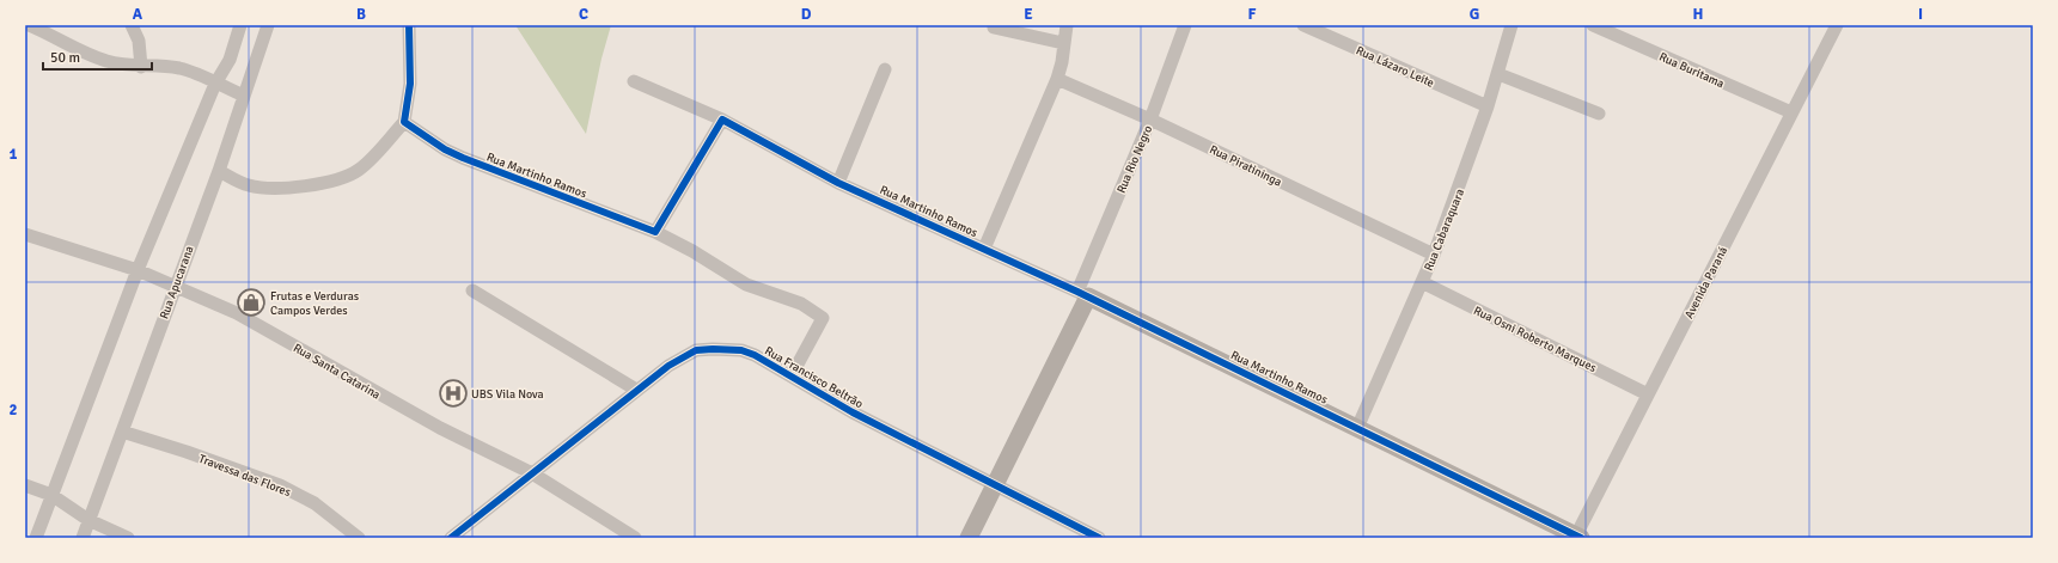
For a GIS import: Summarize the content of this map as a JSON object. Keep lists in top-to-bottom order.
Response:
{
  "streets": {
    "street": [
      "Rua Lázaro Leite",
      "Rua Buritama",
      "Rua Rio Negro",
      "Rua Piratininga",
      "Rua Martinho Ramos",
      "Rua Cabaraquara",
      "Rua Apucarana",
      "Avenida Paraná",
      "Rua Osni Roberto Marques",
      "Rua Santa Catarina",
      "Rua Francisco Beltrão",
      "Travessa das Flores"
    ]
  },
  "crossings": [
    ["Rua Lázaro Leite", "Rua Cabaraquara"],
    ["Rua Buritama", "Avenida Paraná"],
    ["Rua Rio Negro", "Rua Piratininga"],
    ["Rua Rio Negro", "Rua Martinho Ramos"],
    ["Rua Rio Negro", "Rua Francisco Beltrão"],
    ["Rua Piratininga", "Rua Cabaraquara"],
    ["Rua Martinho Ramos", "Rua Cabaraquara"],
    ["Rua Martinho Ramos", "Avenida Paraná"],
    ["Rua Martinho Ramos", "Rua Francisco Beltrão"],
    ["Rua Cabaraquara", "Rua Osni Roberto Marques"],
    ["Rua Apucarana", "Rua Santa Catarina"],
    ["Rua Apucarana", "Travessa das Flores"],
    ["Avenida Paraná", "Rua Osni Roberto Marques"],
    ["Rua Santa Catarina", "Rua Francisco Beltrão"]
  ],
  "places": {
    "shop": ["Frutas e Verduras Campos Verdes"],
    "hospital": ["UBS Vila Nova"]
  },
  "scale_bar": "50 m",
  "grid": {
    "columns": [
      "A",
      "B",
      "C",
      "D",
      "E",
      "F",
      "G",
      "H",
      "I"
    ],
    "rows": ["1", "2"]
  }
}
